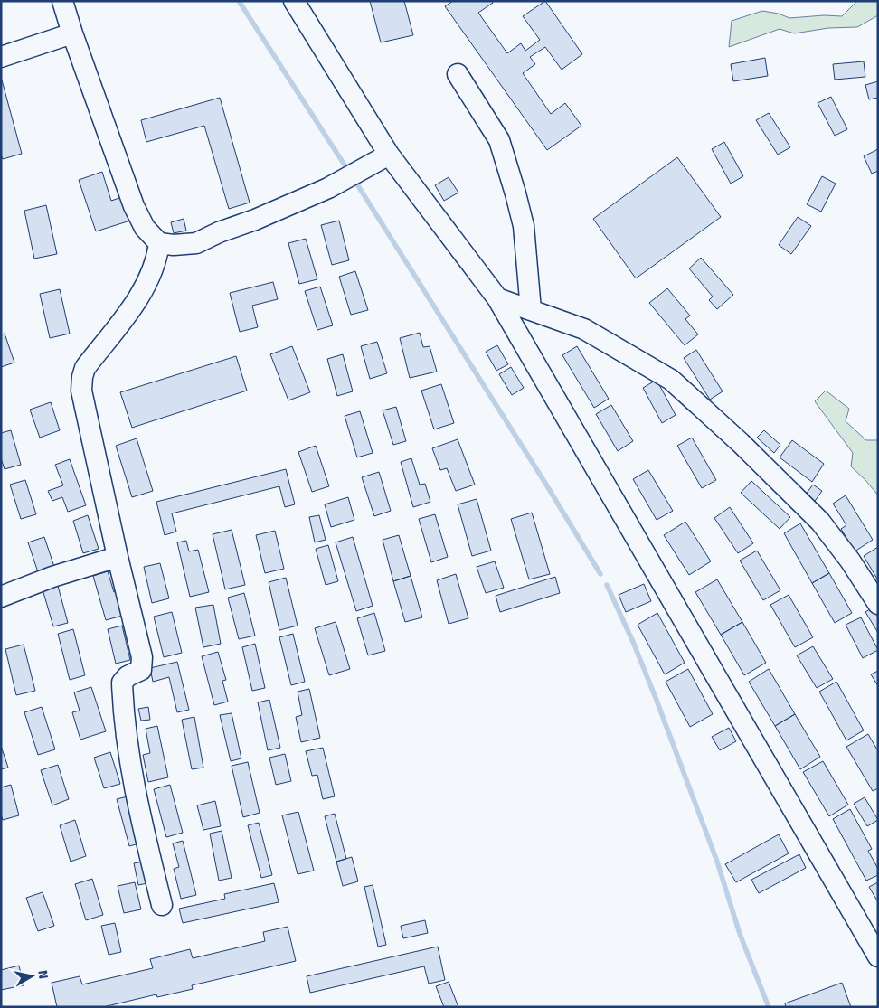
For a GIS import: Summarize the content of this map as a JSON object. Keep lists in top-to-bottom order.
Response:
{
  "north": "right"
}
